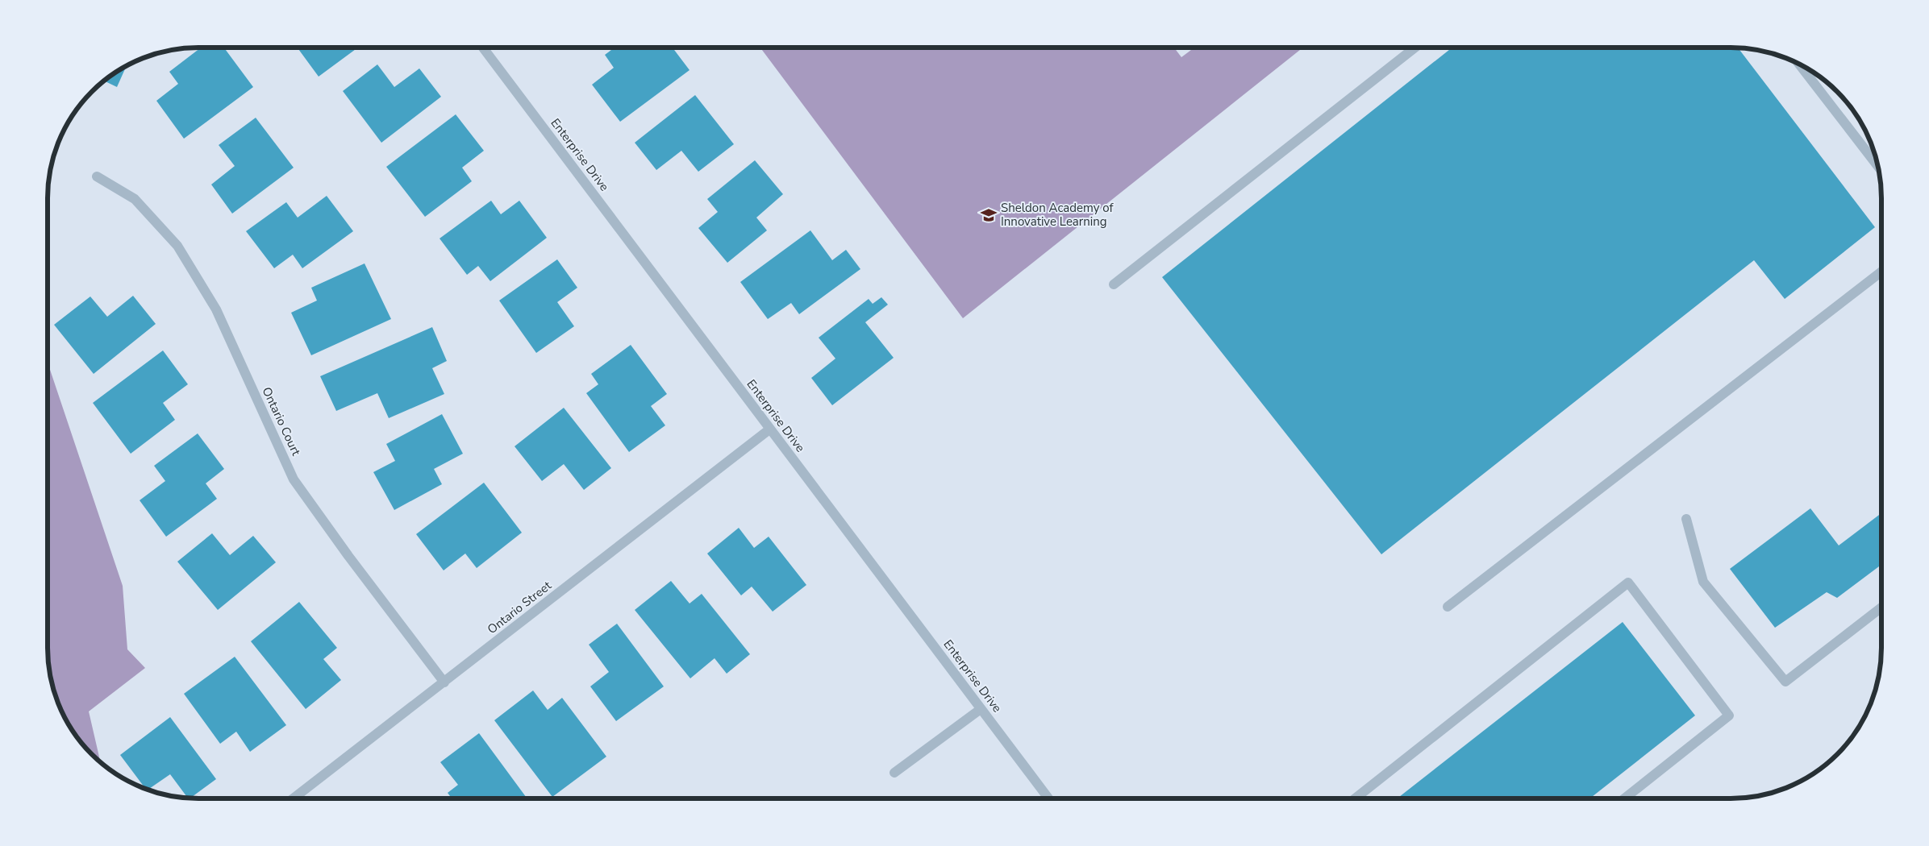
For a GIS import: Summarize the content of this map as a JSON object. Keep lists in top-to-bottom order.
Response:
{
  "streets": {
    "street": ["Enterprise Drive", "Ontario Court", "Ontario Street"]
  },
  "crossings": [
    ["Enterprise Drive", "Ontario Street"],
    ["Ontario Court", "Ontario Street"]
  ],
  "places": {
    "school or university": ["Sheldon Academy of Innovative Learning"]
  }
}
